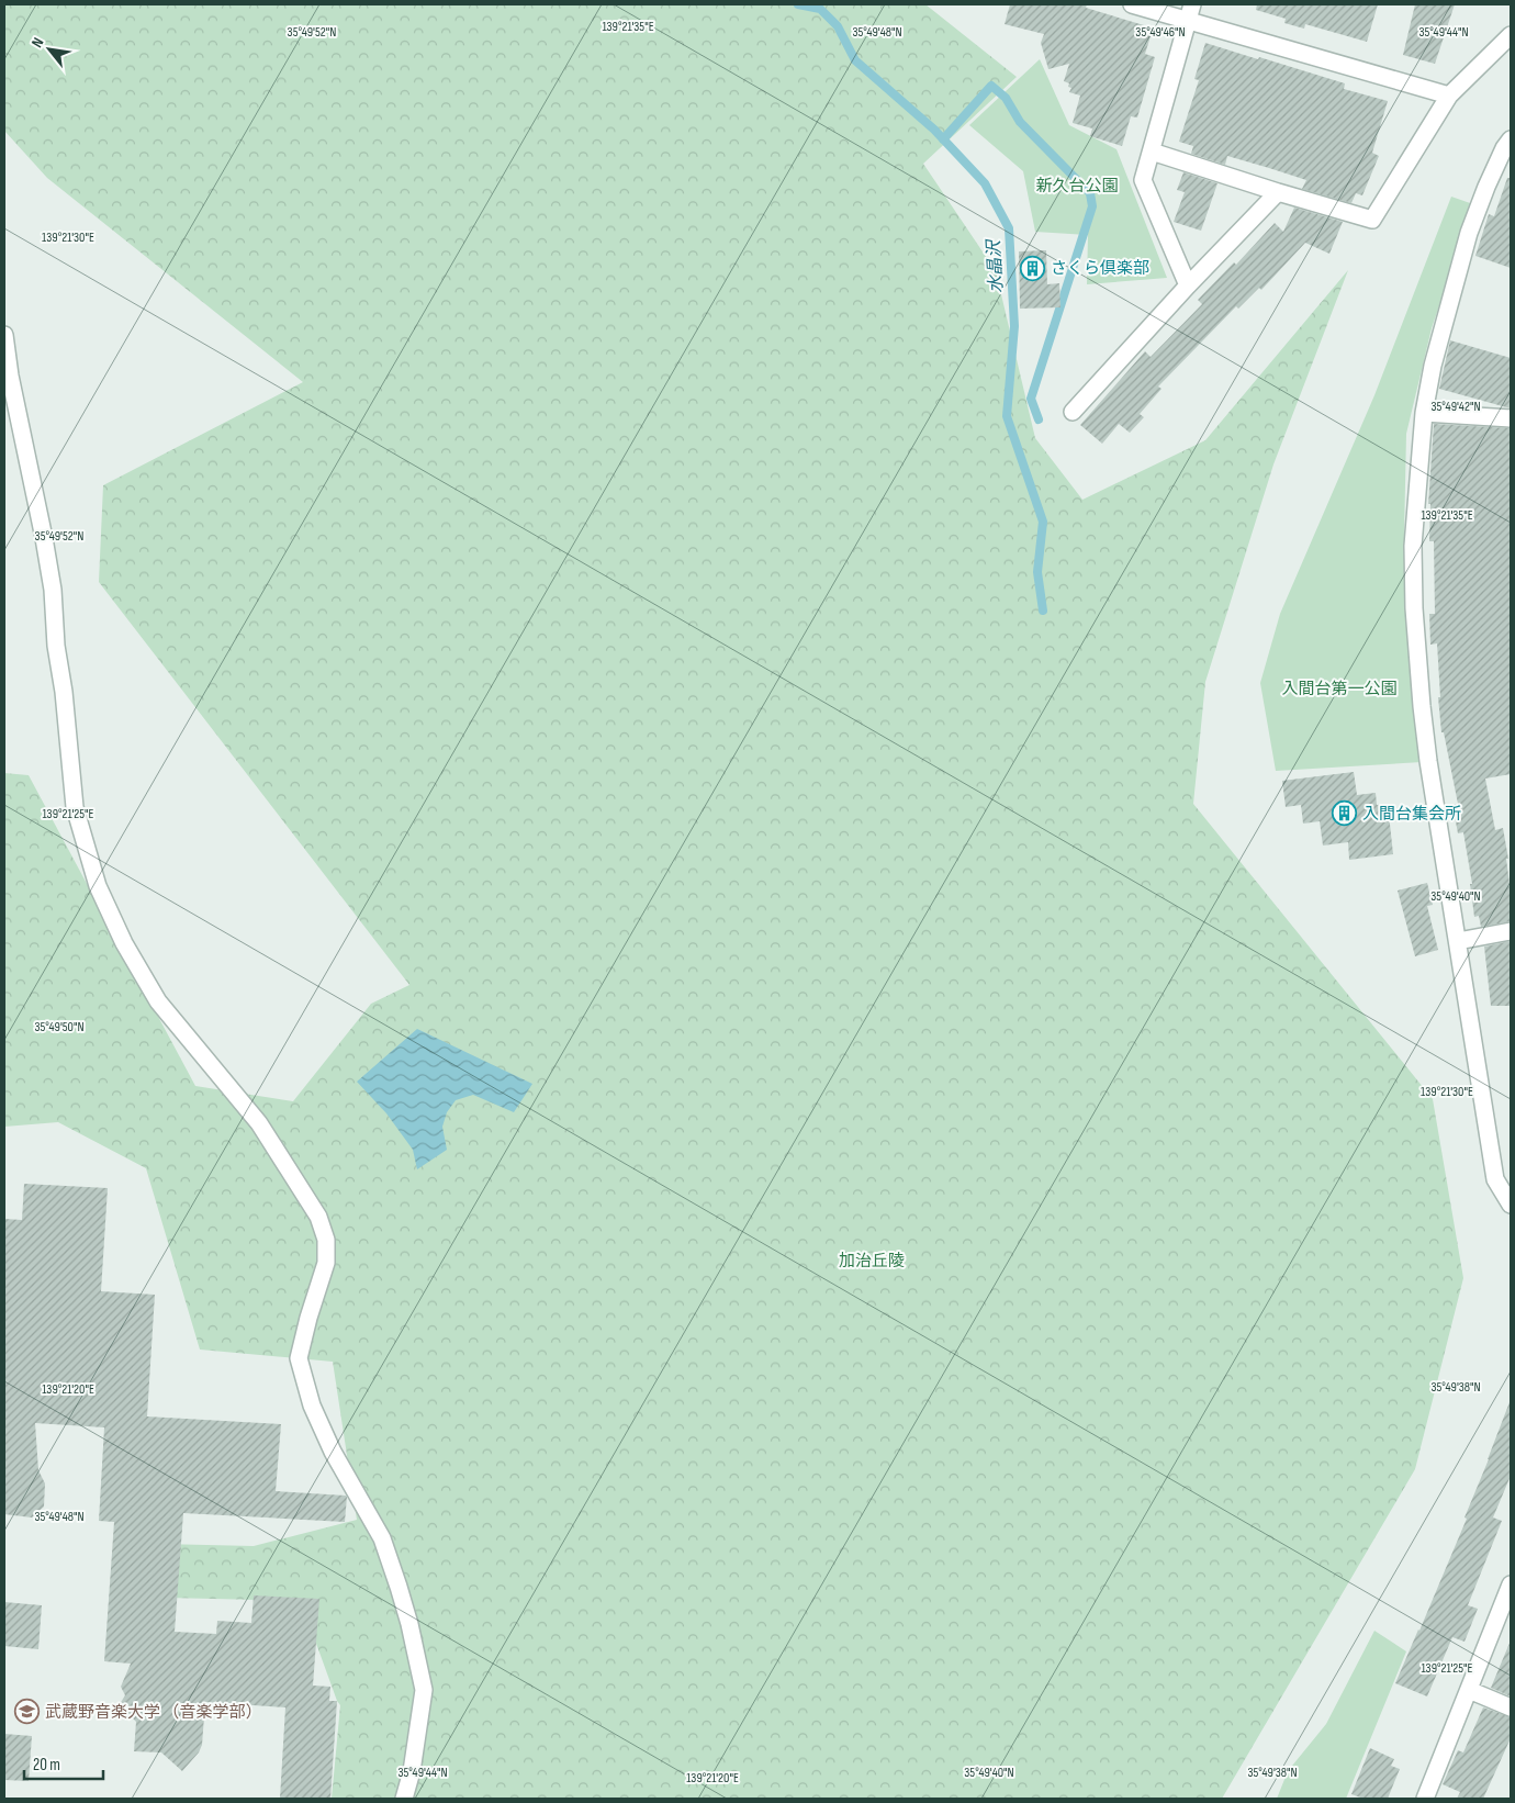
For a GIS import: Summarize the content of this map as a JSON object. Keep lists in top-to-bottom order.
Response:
{
  "water": ["水晶沢"],
  "parks": ["新久台公園", "入間台第一公園", "加治丘陵"],
  "places": {
    "building": ["さくら倶楽部", "入間台集会所"],
    "school or university": ["武蔵野音楽大学 （音楽学部）"]
  },
  "scale_bar": "20 m",
  "north": "top left",
  "coordinates": [
    "139°21'35\"E",
    "35°49'52\"N",
    "35°49'46\"N",
    "35°49'44\"N",
    "35°49'48\"N",
    "139°21'30\"E",
    "35°49'42\"N",
    "139°21'25\"E",
    "35°49'40\"N",
    "35°49'50\"N",
    "35°49'38\"N",
    "139°21'20\"E"
  ]
}
